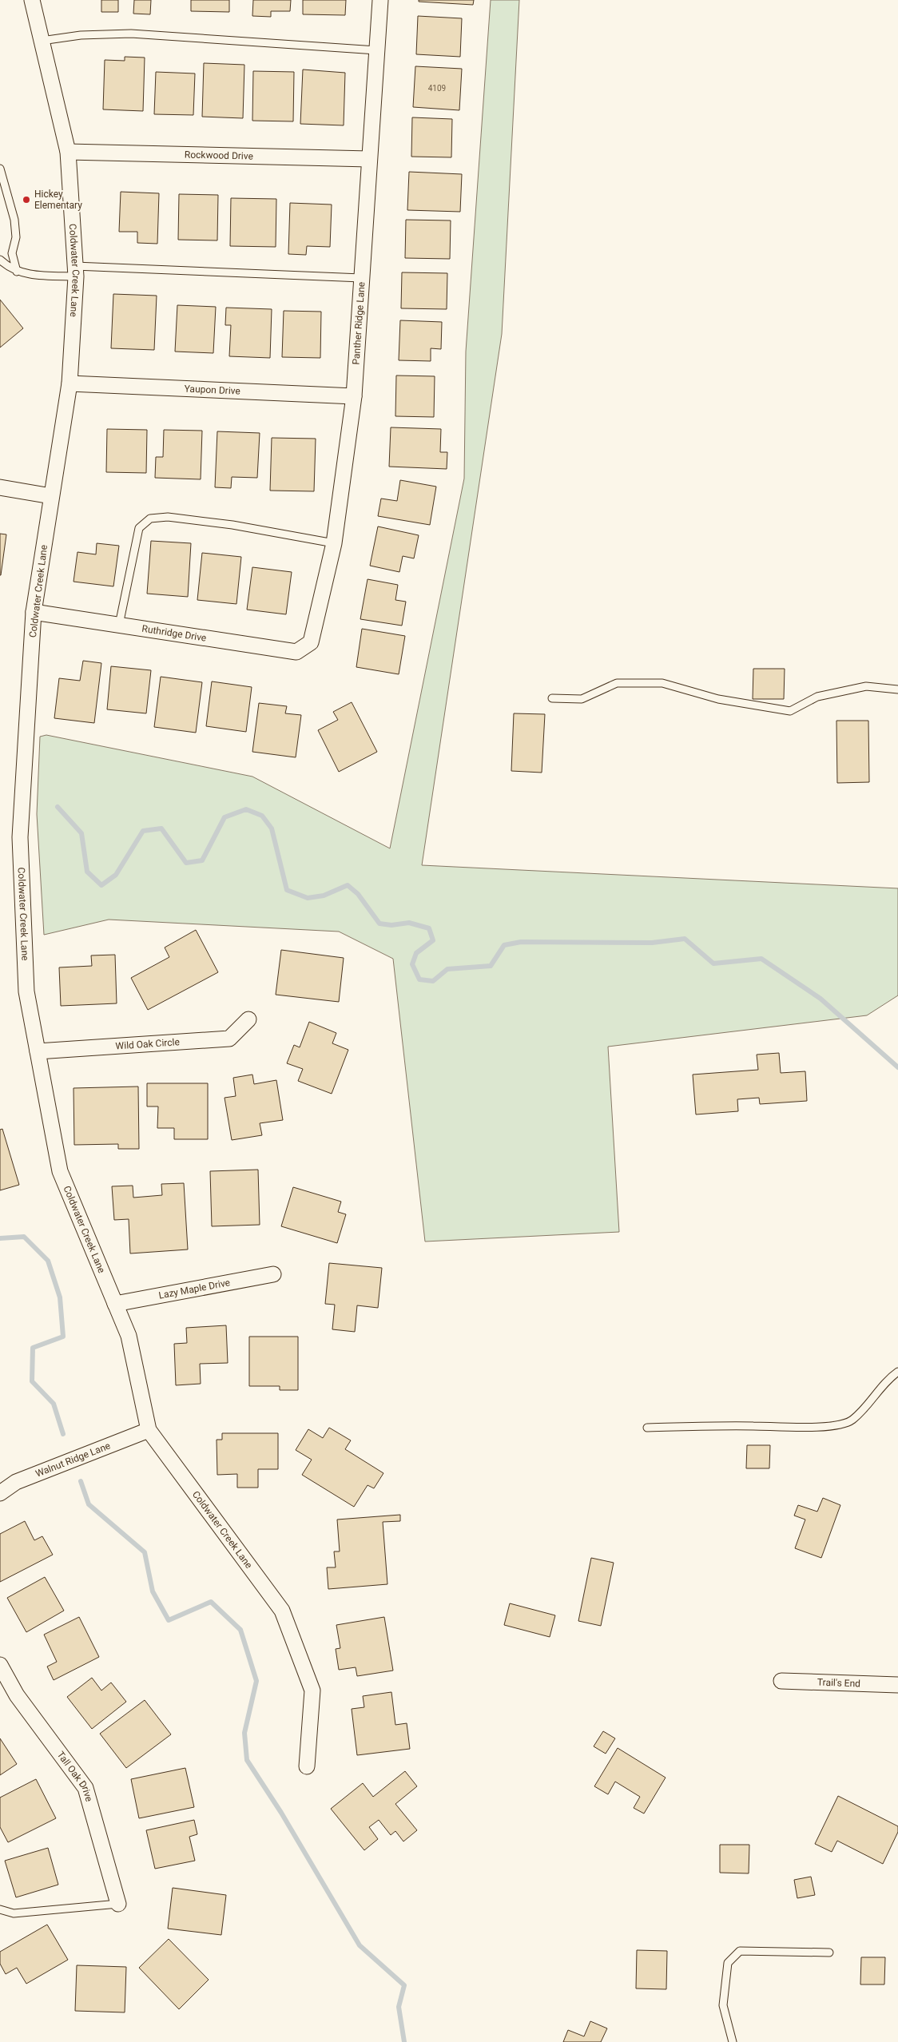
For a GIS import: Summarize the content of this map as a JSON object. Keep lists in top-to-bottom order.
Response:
{
  "streets": {
    "street": [
      "Rockwood Drive",
      "Coldwater Creek Lane",
      "Panther Ridge Lane",
      "Yaupon Drive",
      "Ruthridge Drive",
      "Wild Oak Circle",
      "Lazy Maple Drive",
      "Walnut Ridge Lane",
      "Trail's End",
      "Tall Oak Drive"
    ]
  },
  "crossings": [
    ["Rockwood Drive", "Coldwater Creek Lane"],
    ["Rockwood Drive", "Panther Ridge Lane"],
    ["Coldwater Creek Lane", "Yaupon Drive"],
    ["Coldwater Creek Lane", "Ruthridge Drive"],
    ["Coldwater Creek Lane", "Wild Oak Circle"],
    ["Coldwater Creek Lane", "Lazy Maple Drive"],
    ["Coldwater Creek Lane", "Walnut Ridge Lane"],
    ["Panther Ridge Lane", "Yaupon Drive"],
    ["Panther Ridge Lane", "Ruthridge Drive"]
  ],
  "places": ["Hickey Elementary"],
  "house_numbers": ["4109"]
}
